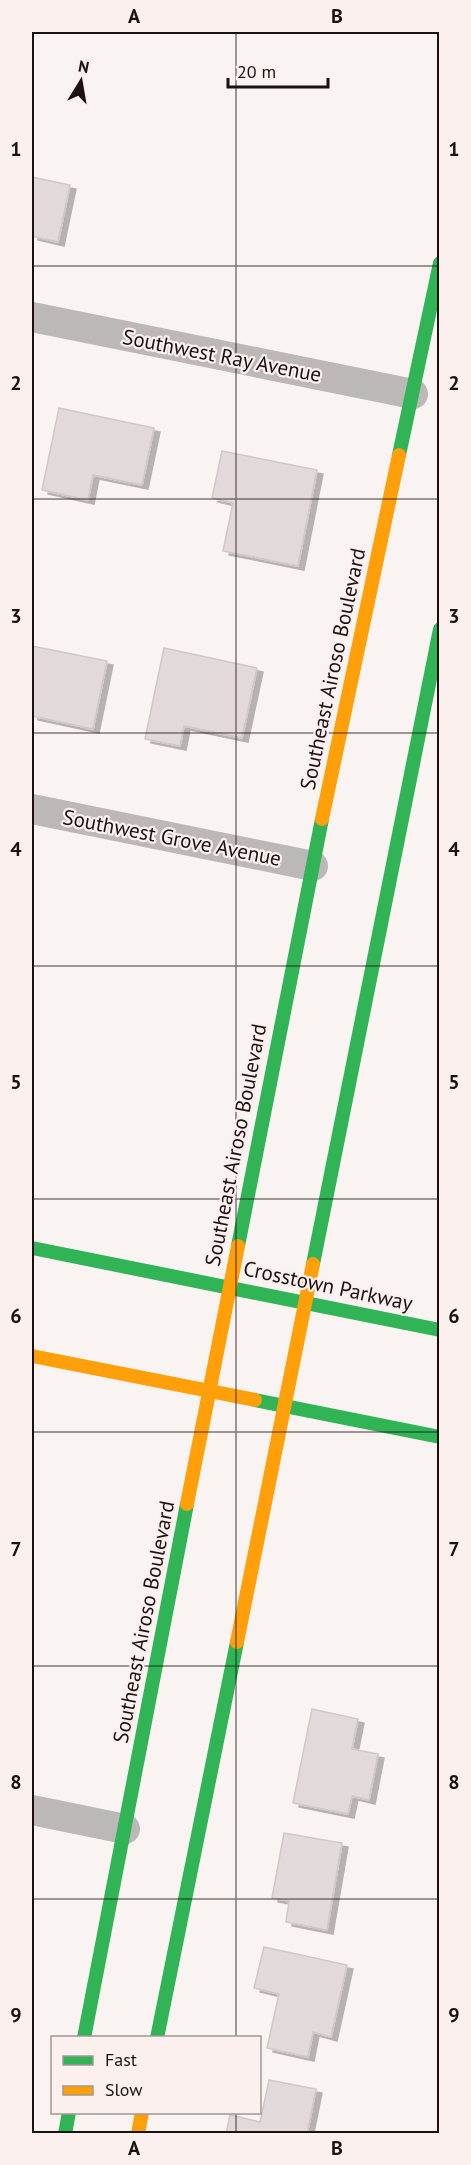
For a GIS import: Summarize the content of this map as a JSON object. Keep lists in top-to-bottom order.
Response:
{
  "streets": {
    "main road": ["Southeast Airoso Boulevard", "Crosstown Parkway"],
    "street": ["Southwest Ray Avenue", "Southwest Grove Avenue"]
  },
  "crossings": [
    ["Southwest Ray Avenue", "Southeast Airoso Boulevard"],
    ["Southeast Airoso Boulevard", "Southwest Grove Avenue"],
    ["Southeast Airoso Boulevard", "Crosstown Parkway"]
  ],
  "legend": ["Fast", "Slow"],
  "scale_bar": "20 m",
  "north": "top",
  "grid": {
    "columns": ["A", "B"],
    "rows": [
      "1",
      "2",
      "3",
      "4",
      "5",
      "6",
      "7",
      "8",
      "9"
    ]
  }
}
